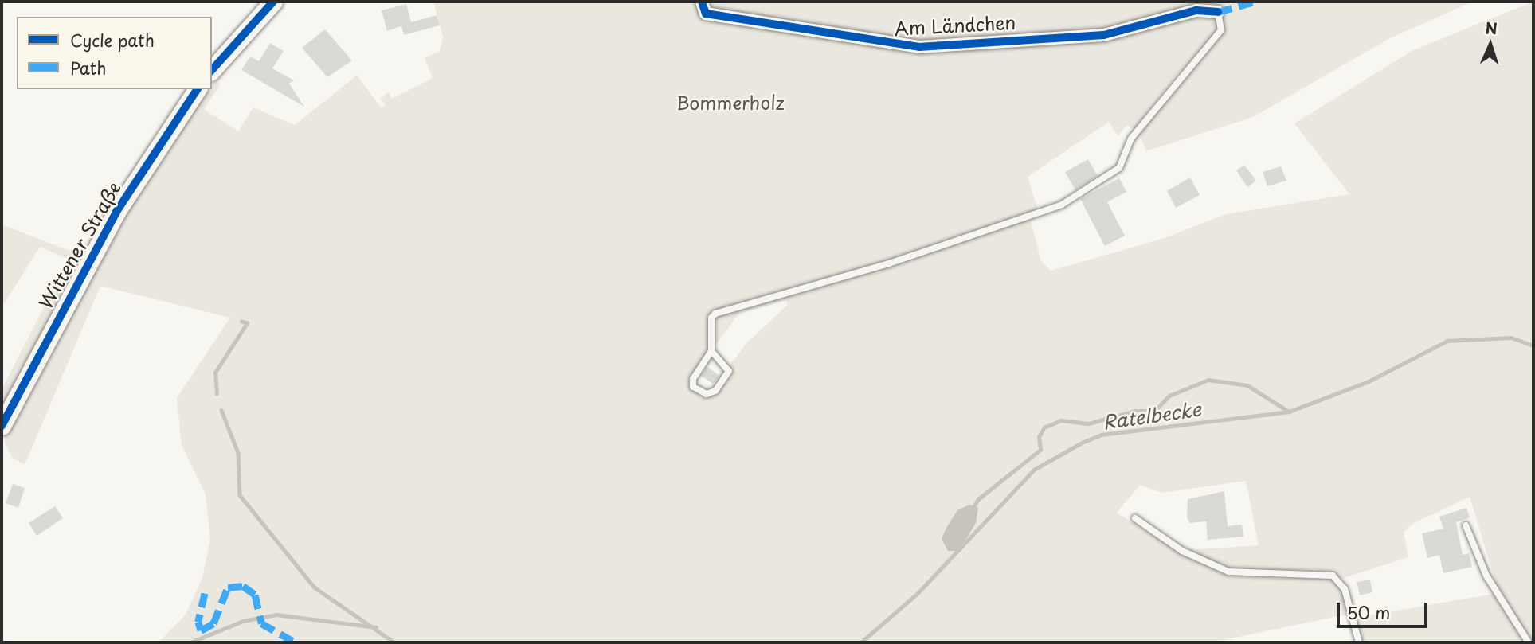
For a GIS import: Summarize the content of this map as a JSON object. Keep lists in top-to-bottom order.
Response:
{
  "streets": {
    "main road": ["Wittener Straße"],
    "street": ["Am Ländchen"]
  },
  "water": ["Ratelbecke"],
  "parks": ["Bommerholz"],
  "legend": ["Cycle path", "Path"],
  "scale_bar": "50 m",
  "north": "top"
}
